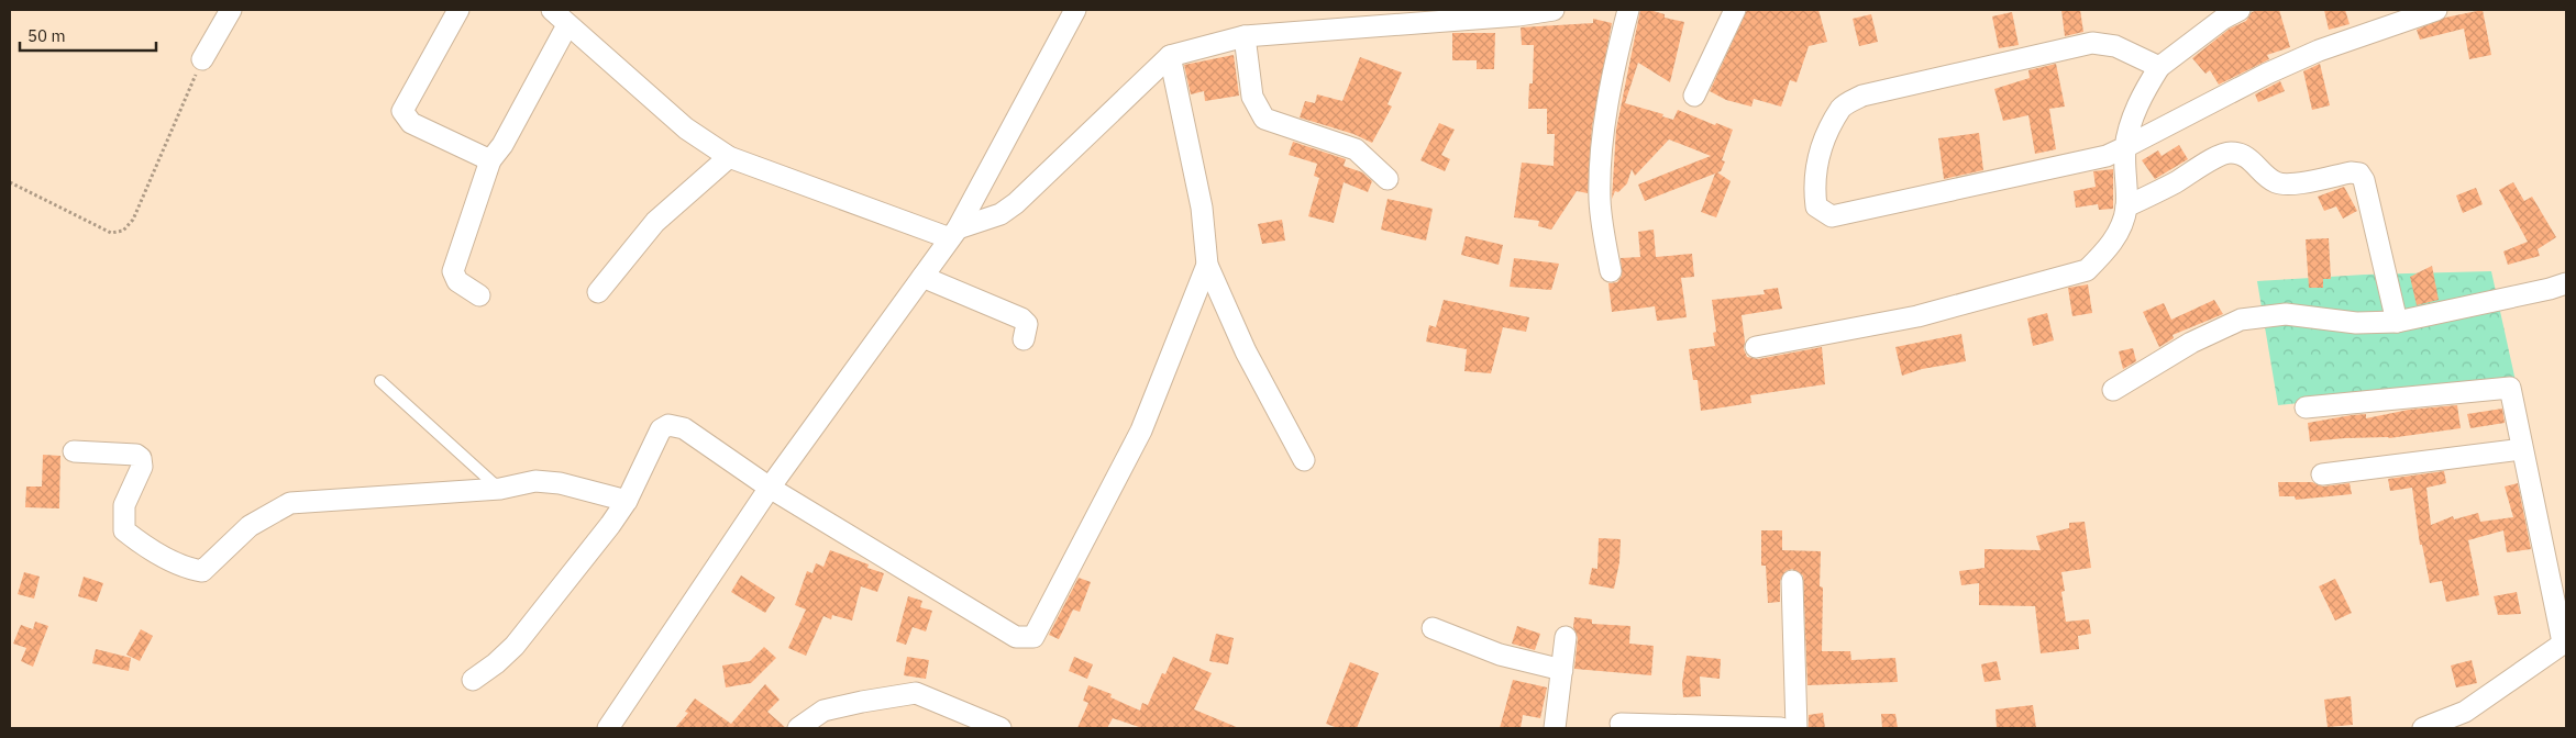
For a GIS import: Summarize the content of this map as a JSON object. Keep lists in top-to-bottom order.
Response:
{
  "scale_bar": "50 m"
}
